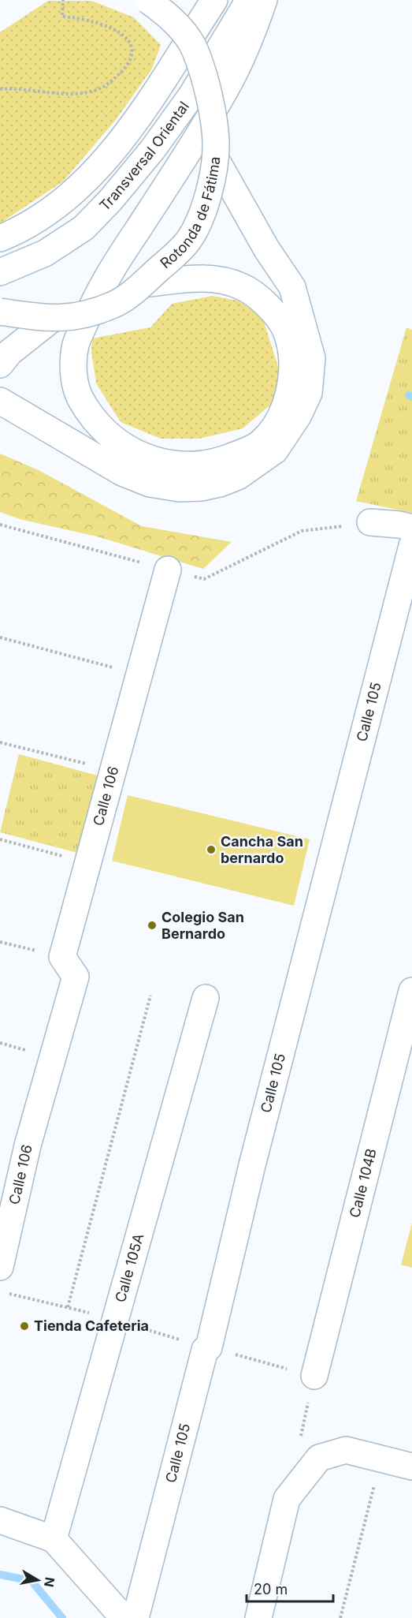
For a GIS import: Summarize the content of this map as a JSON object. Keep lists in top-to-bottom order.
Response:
{
  "streets": {
    "street": [
      "Transversal Oriental",
      "Rotonda de Fátima",
      "Calle 105",
      "Calle 106",
      "Calle 104B",
      "Calle 105A"
    ]
  },
  "places": ["Cancha San bernardo", "Colegio San Bernardo", "Tienda Cafeteria"],
  "scale_bar": "20 m",
  "north": "right"
}
